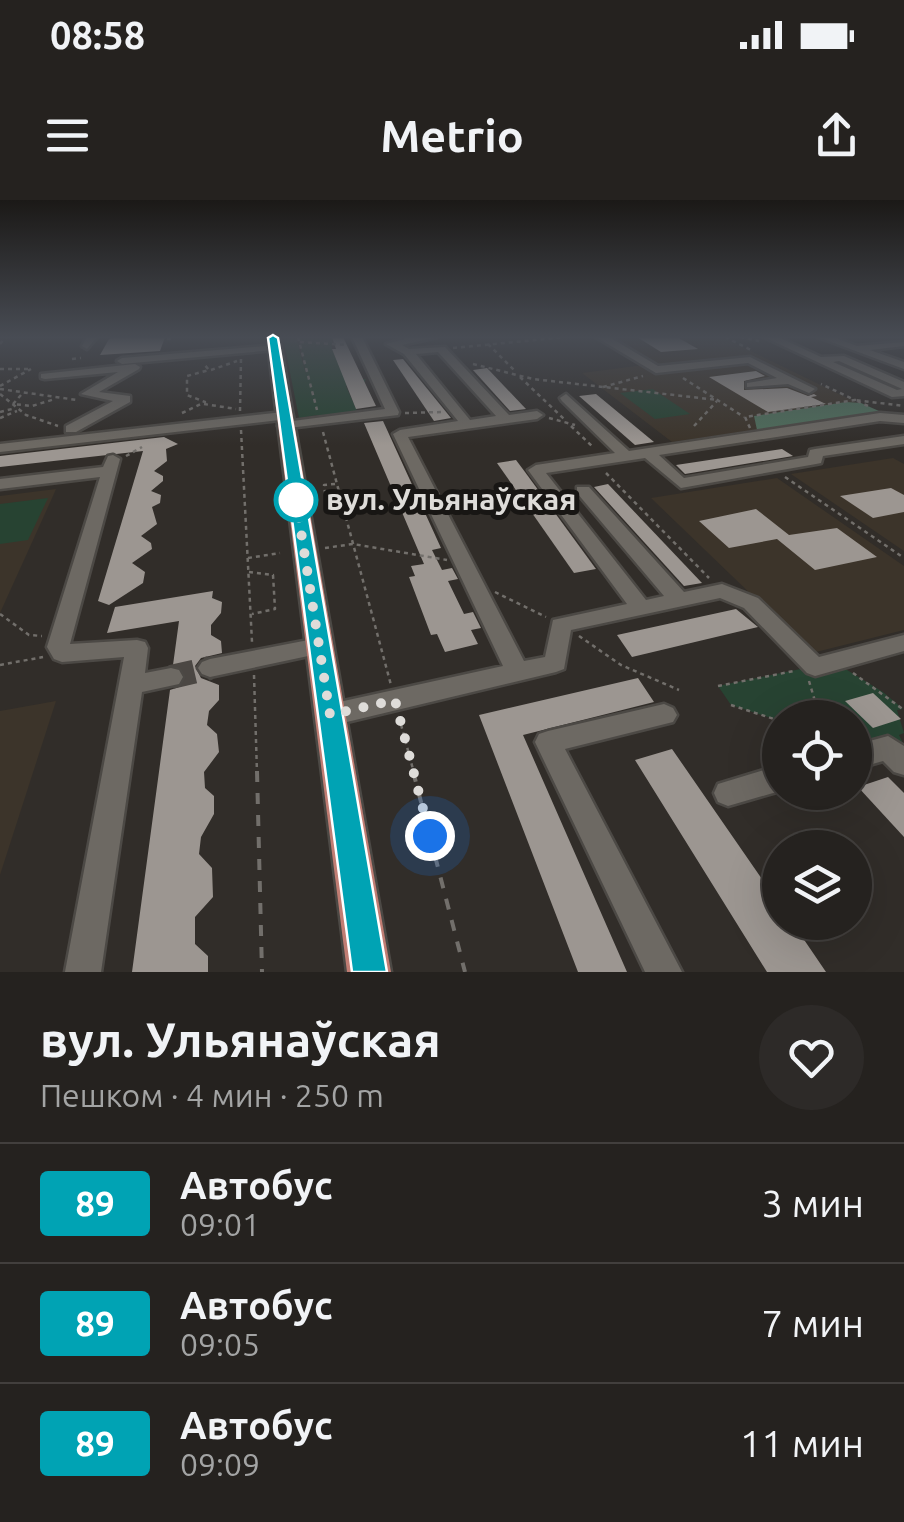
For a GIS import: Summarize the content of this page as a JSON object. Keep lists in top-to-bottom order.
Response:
{
  "places": ["вул. Ульянаўская"],
  "lines": ["bus line 89"],
  "page": {
    "status": "08:58",
    "header": "Metrio",
    "heading": ["вул. Ульянаўская", "Пешком · 4 мин · 250 m"],
    "list": [
      {
        "mark": "89",
        "name": "Автобус",
        "note": "09:01",
        "value": "3 мин"
      },
      {
        "mark": "89",
        "name": "Автобус",
        "note": "09:05",
        "value": "7 мин"
      },
      {
        "mark": "89",
        "name": "Автобус",
        "note": "09:09",
        "value": "11 мин"
      }
    ]
  }
}
